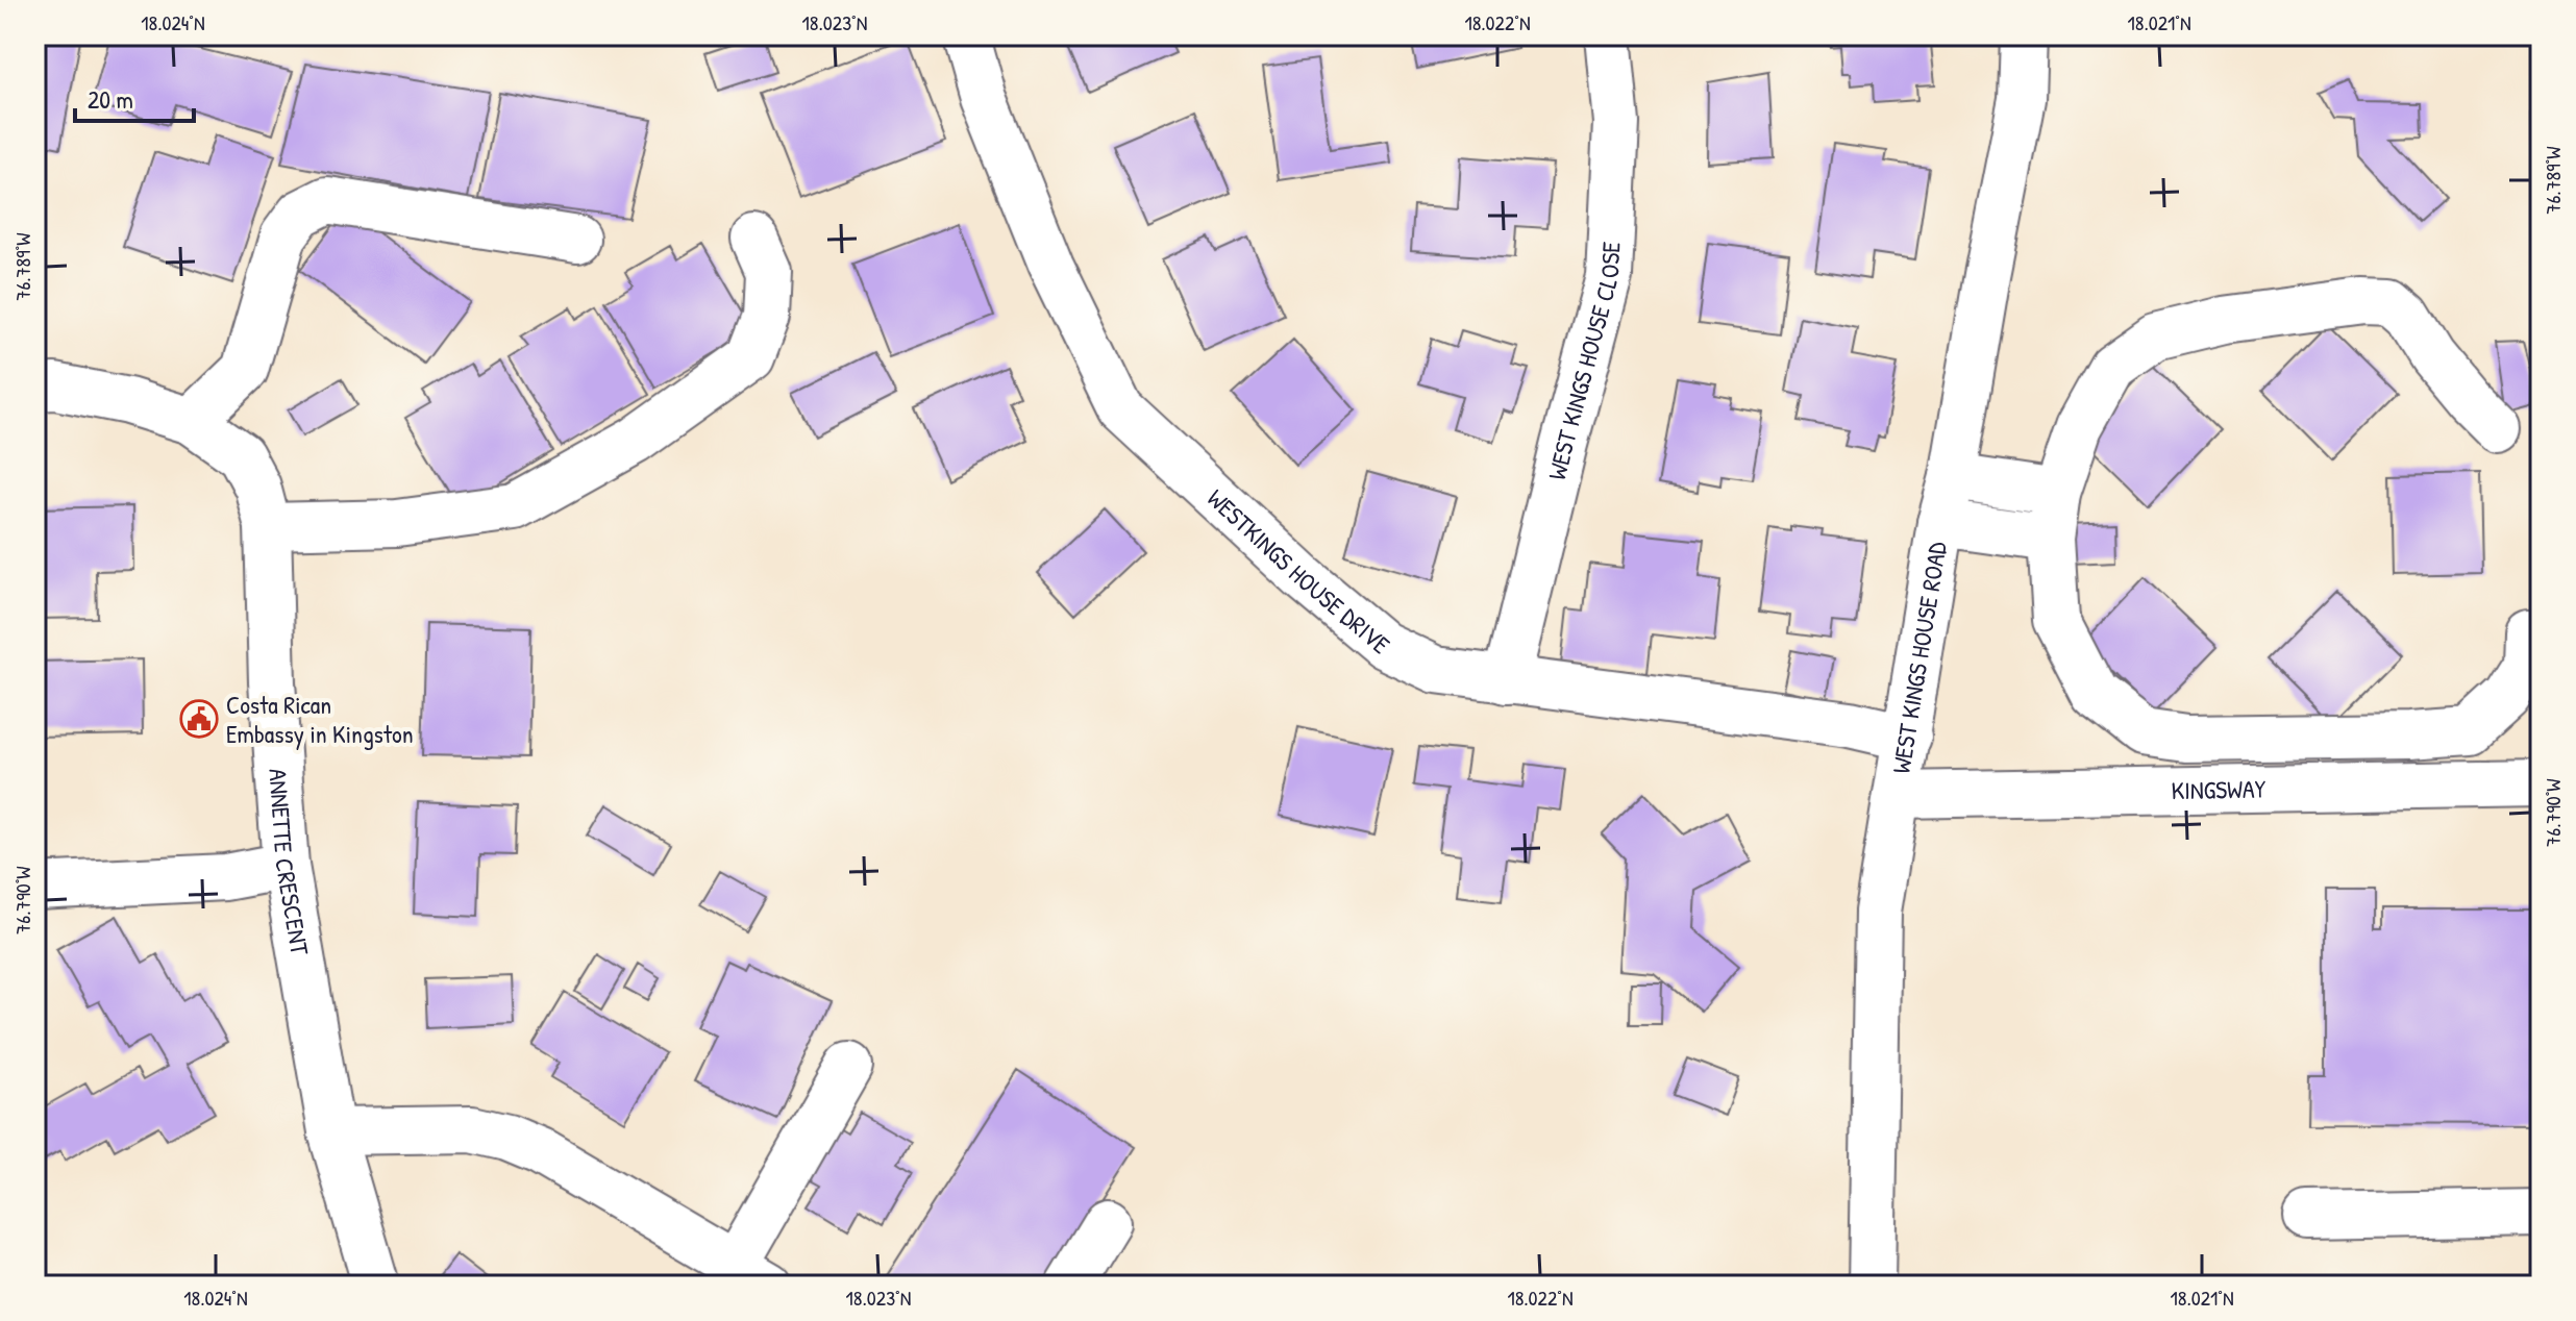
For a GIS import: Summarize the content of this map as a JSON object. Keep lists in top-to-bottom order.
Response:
{
  "streets": {
    "street": [
      "WEST KINGS HOUSE CLOSE",
      "WESTKINGS HOUSE DRIVE",
      "WEST KINGS HOUSE ROAD",
      "KINGSWAY",
      "ANNETTE CRESCENT"
    ]
  },
  "crossings": [
    ["WEST KINGS HOUSE CLOSE", "WESTKINGS HOUSE DRIVE"],
    ["WESTKINGS HOUSE DRIVE", "WEST KINGS HOUSE ROAD"],
    ["WEST KINGS HOUSE ROAD", "KINGSWAY"]
  ],
  "places": {
    "public building": ["Costa Rican Embassy in Kingston"]
  },
  "scale_bar": "20 m",
  "coordinates": [
    "18.024°N",
    "18.023°N",
    "18.022°N",
    "18.021°N",
    "76.789°W",
    "76.790°W"
  ]
}
